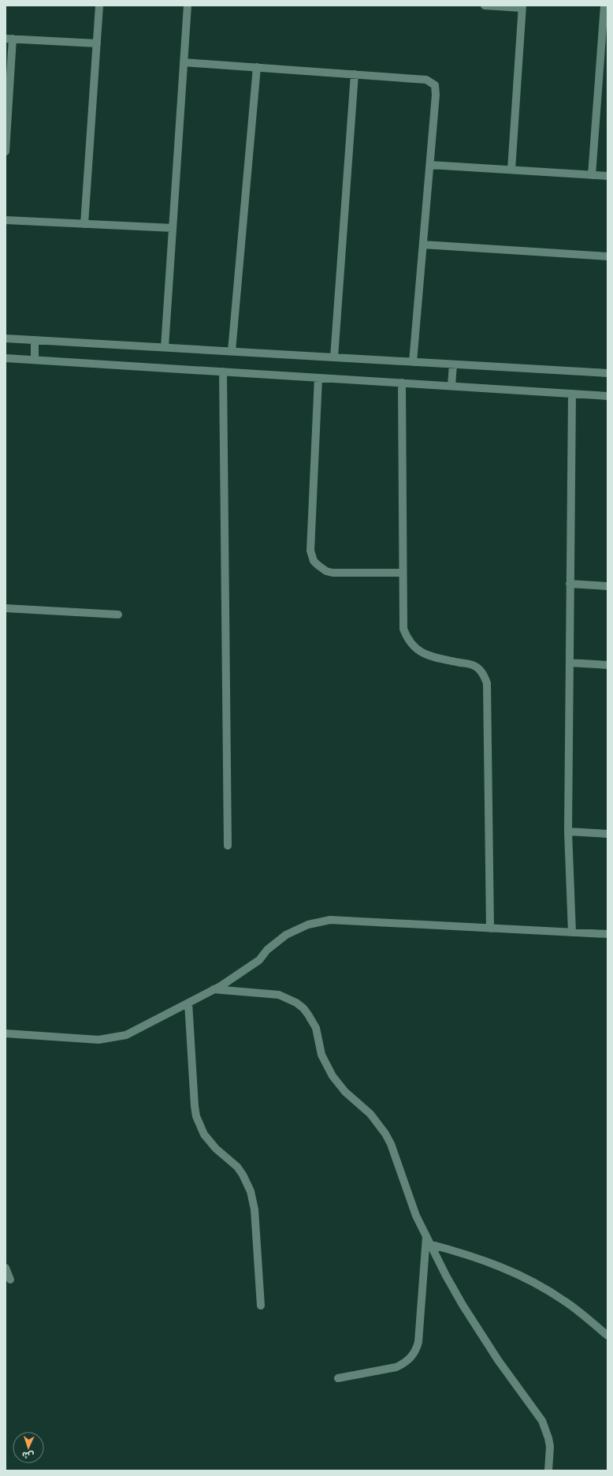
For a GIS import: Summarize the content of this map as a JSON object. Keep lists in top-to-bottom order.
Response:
{
  "north": "bottom"
}
